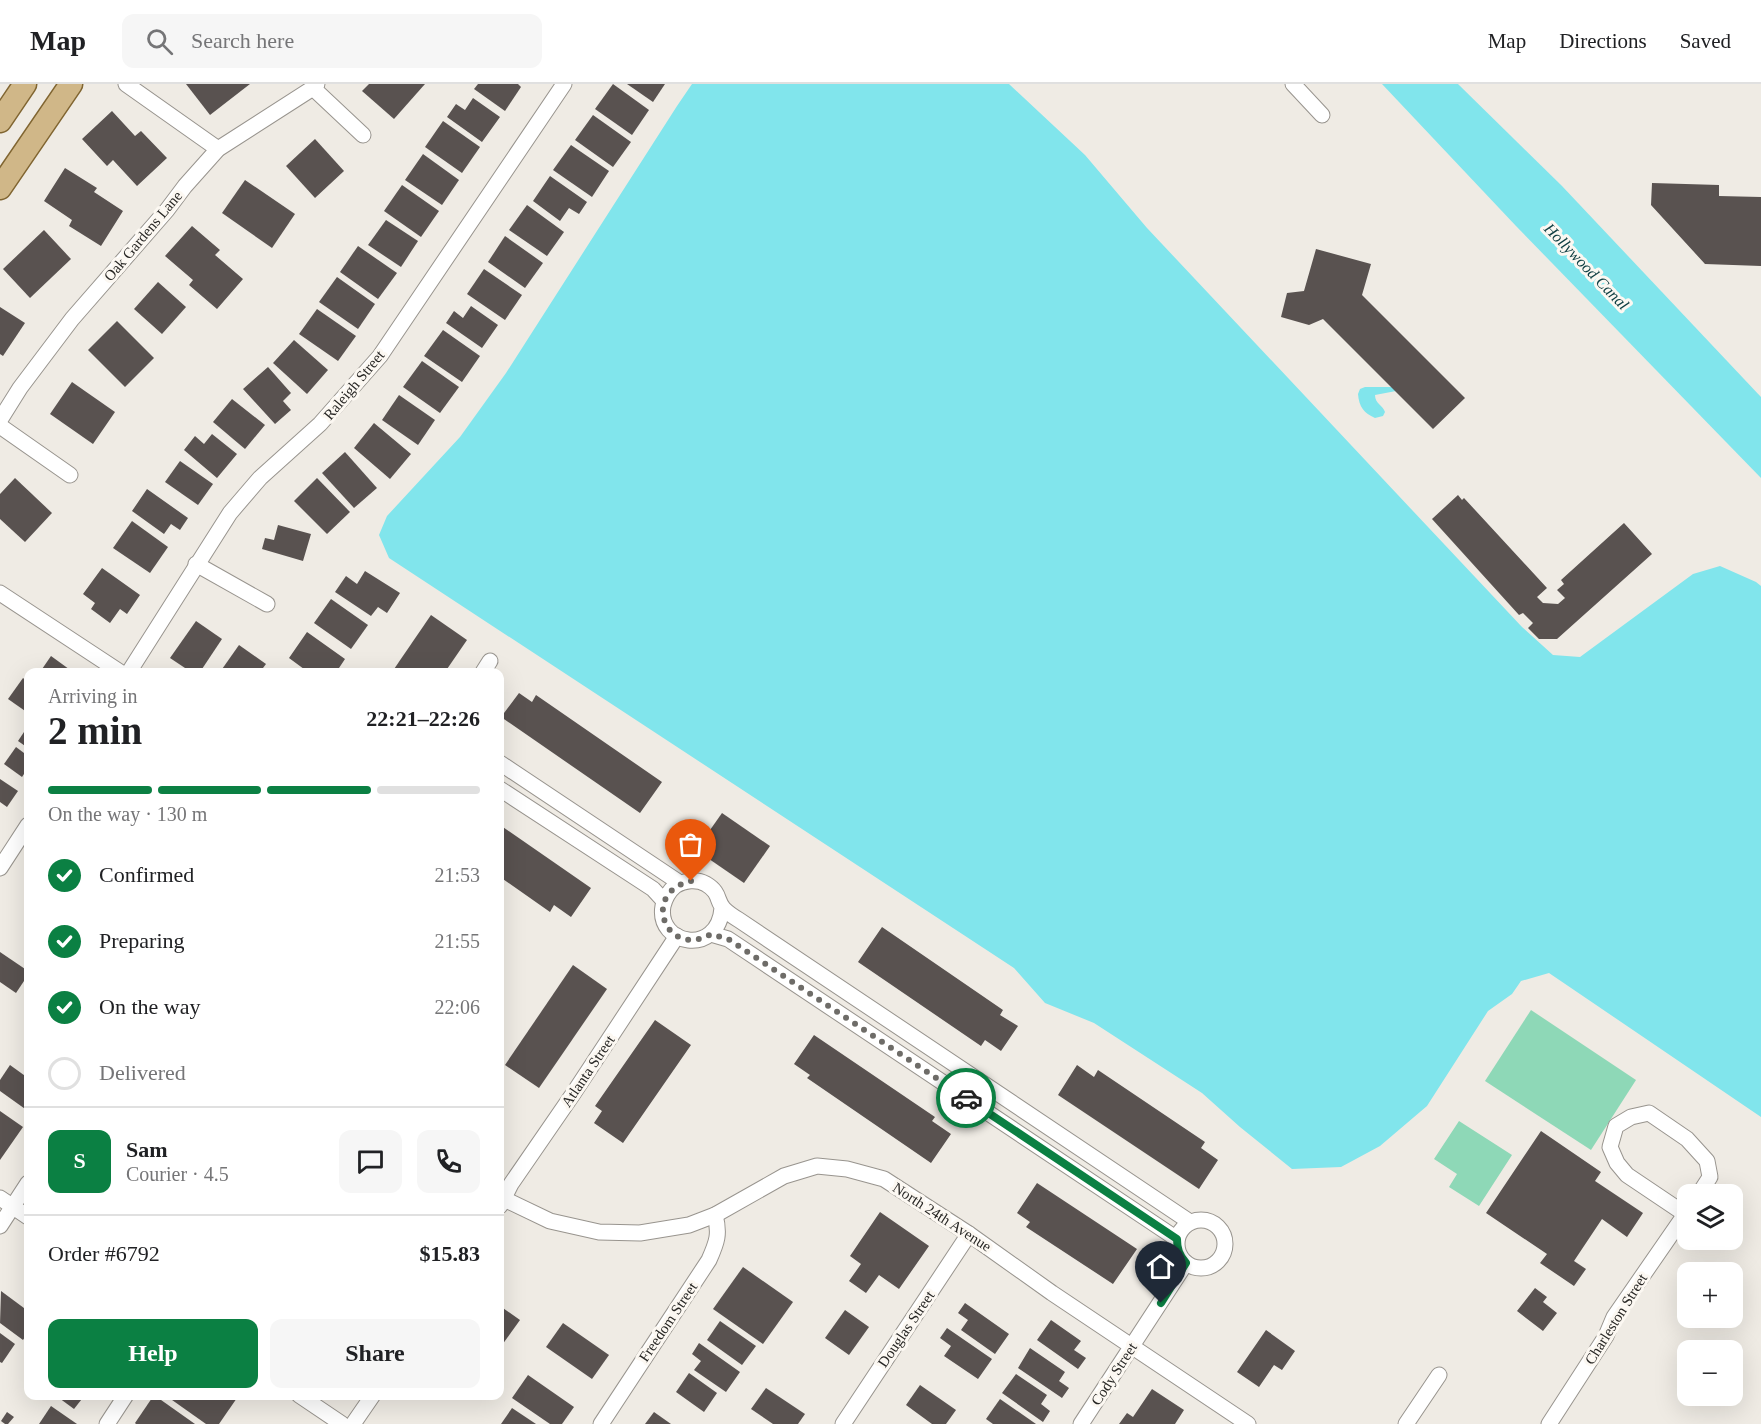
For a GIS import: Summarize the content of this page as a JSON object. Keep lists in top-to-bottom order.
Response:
{
  "streets": {
    "street": [
      "Oak Gardens Lane",
      "Raleigh Street",
      "Atlanta Street",
      "North 24th Avenue",
      "Charleston Street",
      "Freedom Street",
      "Douglas Street",
      "Cody Street"
    ]
  },
  "crossings": [
    ["North 24th Avenue", "Freedom Street"],
    ["North 24th Avenue", "Douglas Street"],
    ["North 24th Avenue", "Cody Street"]
  ],
  "water": ["Hollywood Canal"],
  "page": {
    "header": "Map",
    "search": "Search here",
    "nav": ["Map", "Directions", "Saved"],
    "heading": ["2 min", "Arriving in", "22:21–22:26"],
    "panel": [
      "Sam",
      "Courier · 4.5",
      "Order #6792",
      "$15.83"
    ],
    "bar": "On the way · 130 m",
    "list": [
      ["Confirmed", "21:53"],
      ["Preparing", "21:55"],
      ["On the way", "22:06"],
      "Delivered"
    ],
    "round": "S",
    "map_buttons": ["+", "−"],
    "buttons": ["Help", "Share"]
  }
}
